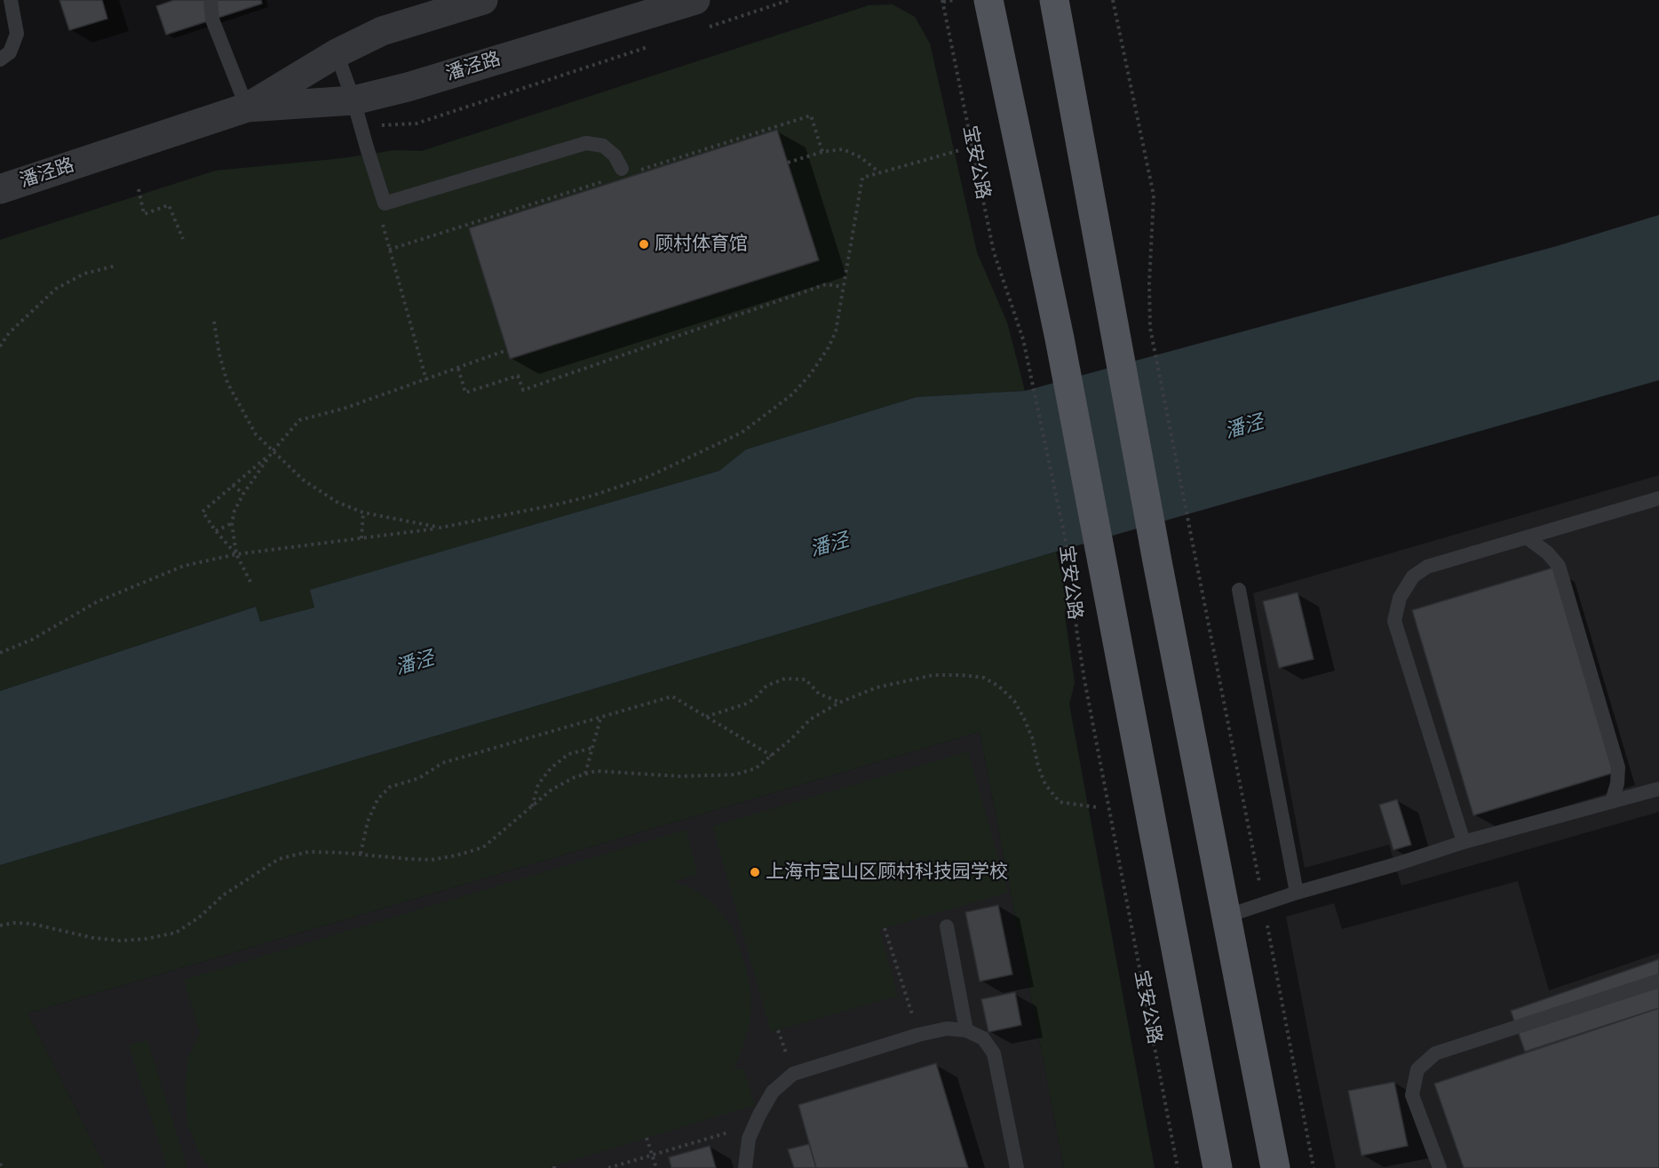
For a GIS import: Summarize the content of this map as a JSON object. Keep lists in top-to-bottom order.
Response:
{
  "streets": {
    "main road": ["宝安公路"],
    "street": ["潘泾路"]
  },
  "water": ["潘泾"],
  "places": ["顾村体育馆", "上海市宝山区顾村科技园学校"]
}
